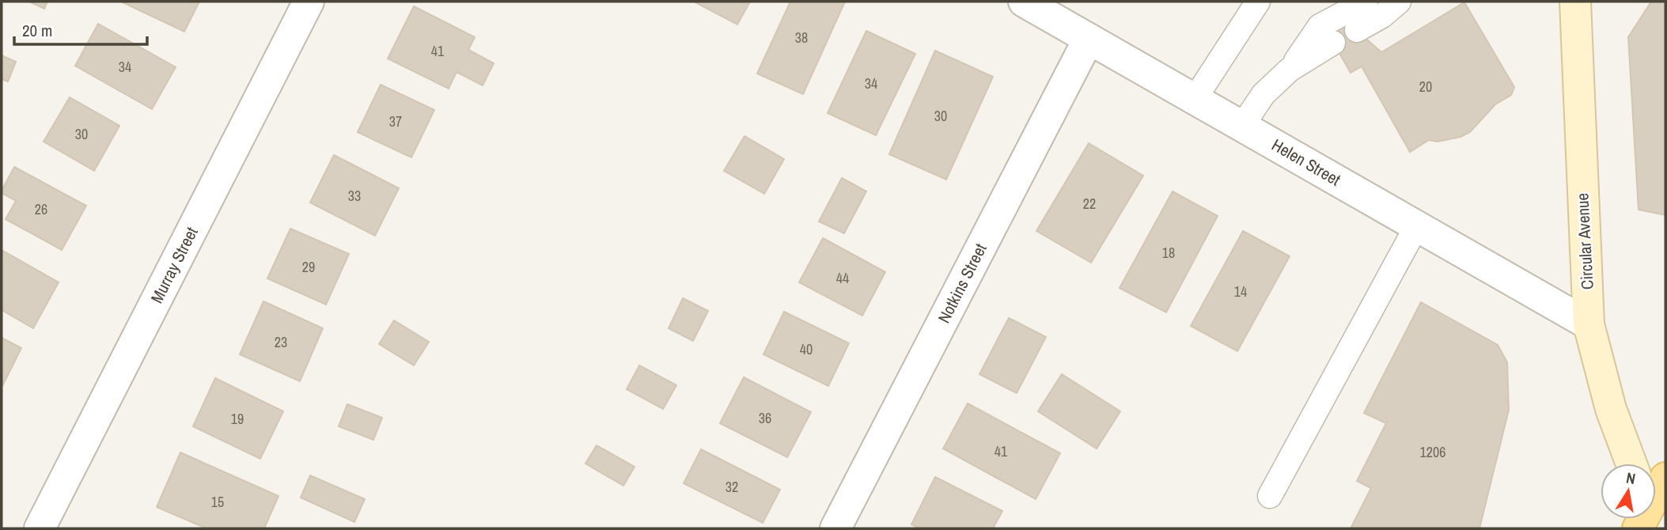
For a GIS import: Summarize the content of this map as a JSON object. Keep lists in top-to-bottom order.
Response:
{
  "streets": {
    "main road": ["Circular Avenue"],
    "street": ["Helen Street", "Murray Street", "Notkins Street"]
  },
  "crossings": [
    ["Helen Street", "Circular Avenue"],
    ["Helen Street", "Notkins Street"]
  ],
  "house_numbers": [
    "38",
    "41",
    "34",
    "34",
    "20",
    "30",
    "37",
    "30",
    "33",
    "22",
    "26",
    "18",
    "29",
    "44",
    "14",
    "23",
    "40",
    "36",
    "19",
    "41",
    "1206",
    "32",
    "15"
  ],
  "scale_bar": "20 m",
  "north": "top"
}
